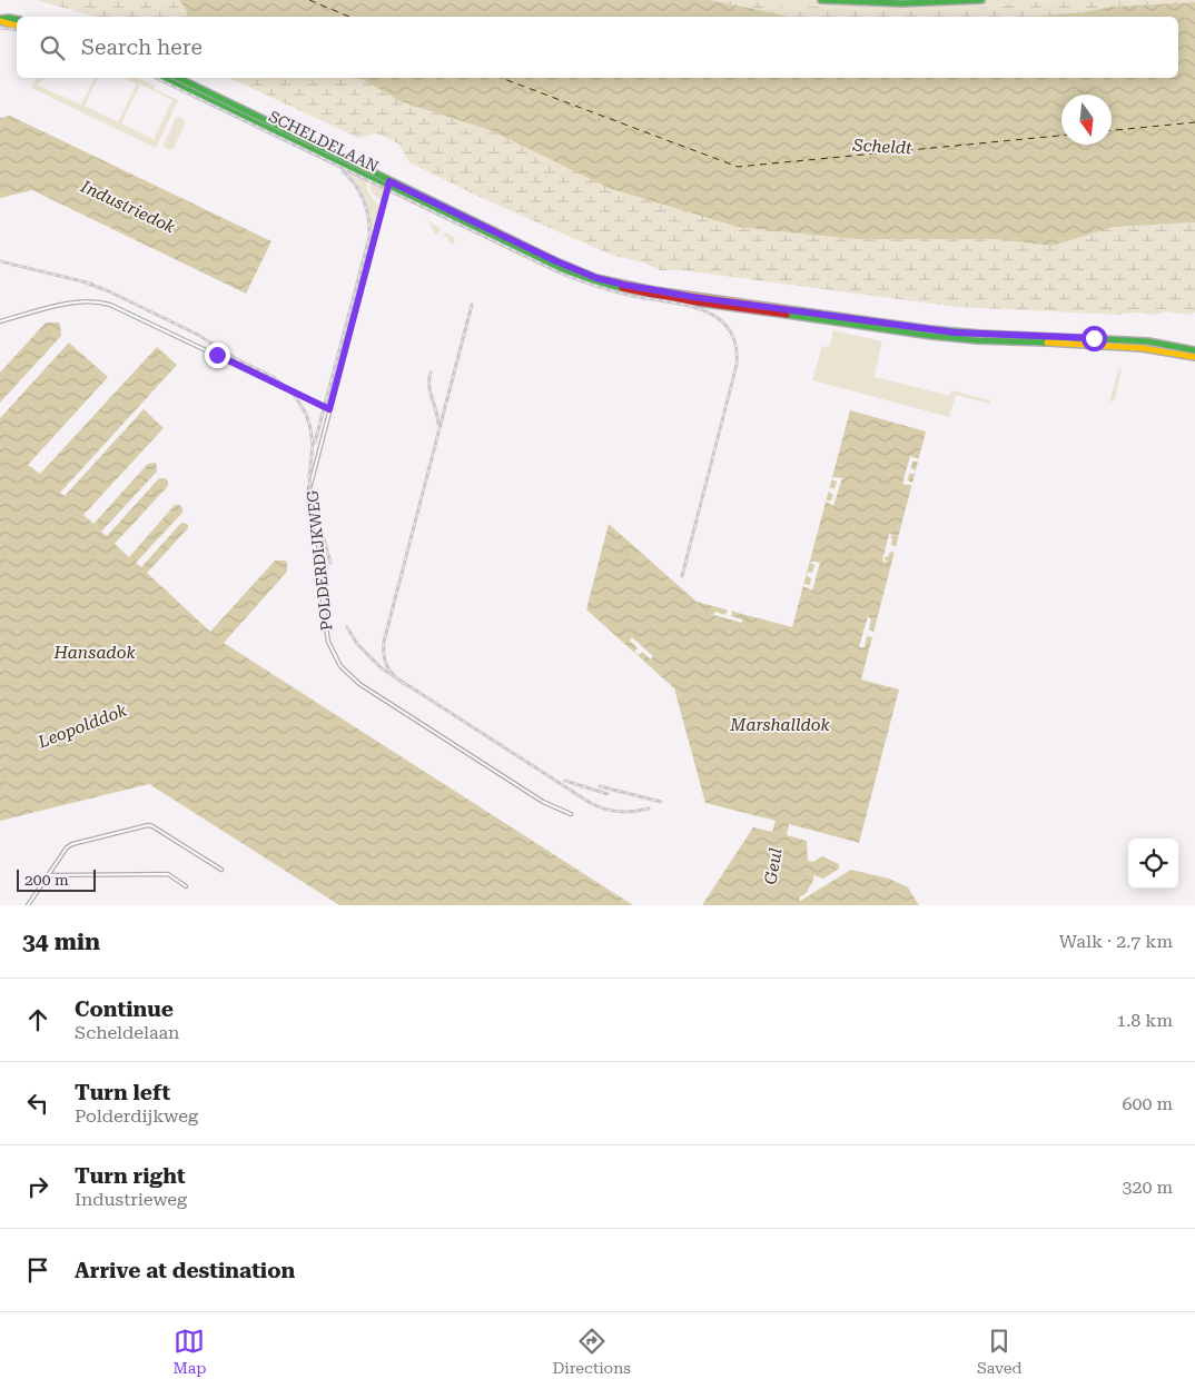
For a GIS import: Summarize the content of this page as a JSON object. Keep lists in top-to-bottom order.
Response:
{
  "streets": {
    "main road": ["SCHELDELAAN"],
    "street": ["POLDERDIJKWEG"]
  },
  "crossings": [
    ["SCHELDELAAN", "POLDERDIJKWEG"]
  ],
  "water": [
    "Scheldt",
    "Industriedok",
    "Hansadok",
    "Marshalldok",
    "Leopolddok",
    "Geul"
  ],
  "scale_bar": "200 m",
  "north": "bottom",
  "page": {
    "search": "Search here",
    "scale": "200 m",
    "heading": ["34 min", "Walk · 2.7 km"],
    "list": [
      ["Continue", "Scheldelaan", "1.8 km"],
      ["Turn left", "Polderdijkweg", "600 m"],
      ["Turn right", "Industrieweg", "320 m"],
      "Arrive at destination"
    ],
    "nav": ["Map", "Directions", "Saved"]
  }
}
